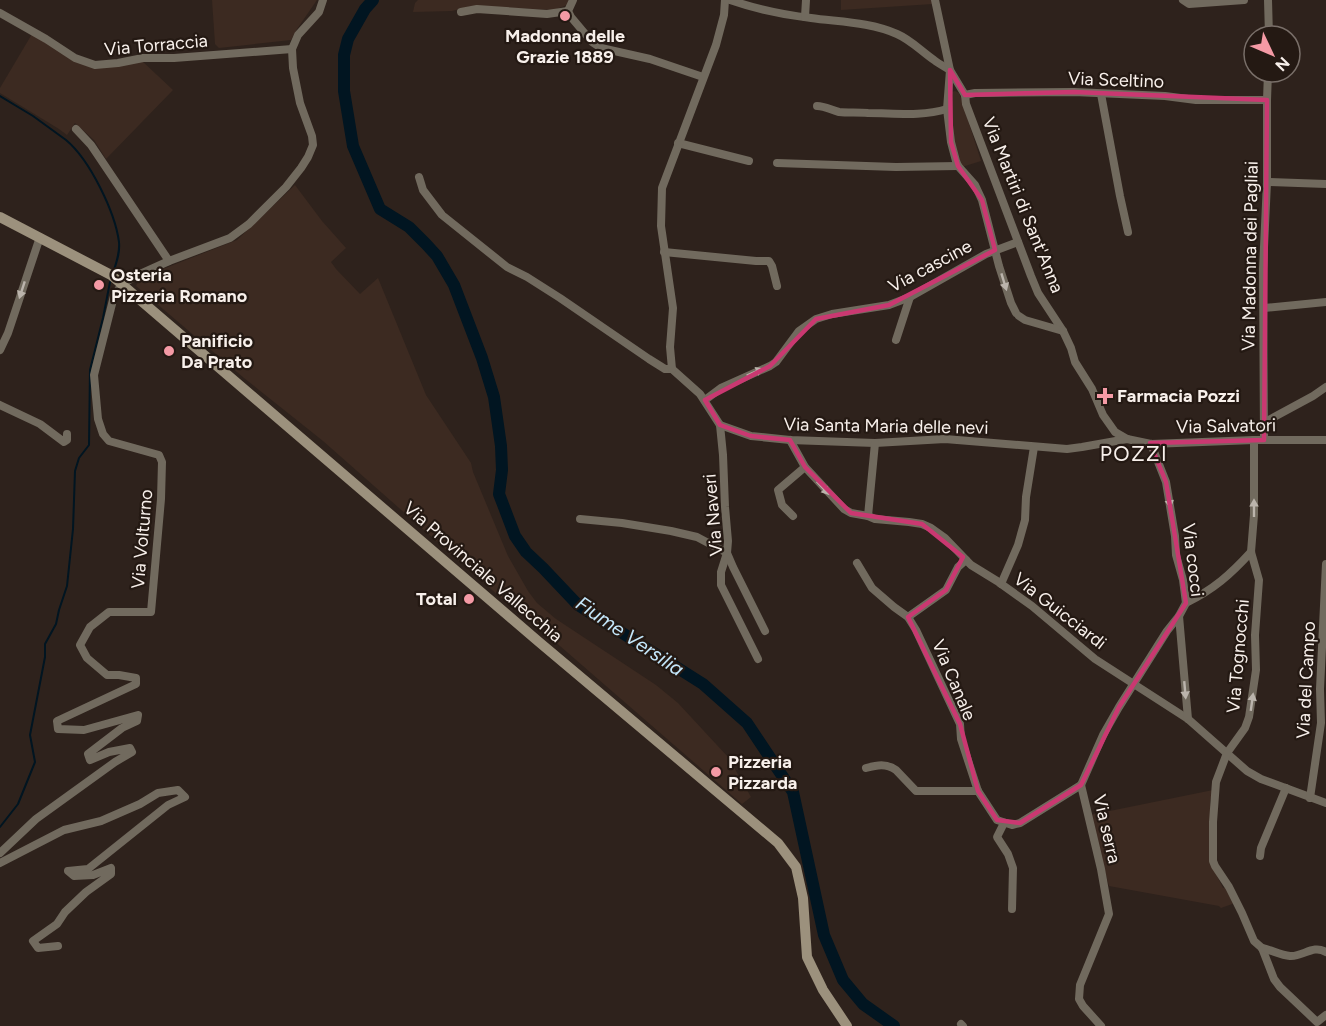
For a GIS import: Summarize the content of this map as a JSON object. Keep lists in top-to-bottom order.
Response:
{
  "streets": {
    "main road": ["Via Provinciale Vallecchia"],
    "street": [
      "Via Torraccia",
      "Via Sceltino",
      "Via Martiri di Sant'Anna",
      "Via Madonna dei Pagliai",
      "Via cascine",
      "Via Santa Maria delle nevi",
      "Via Salvatori",
      "Via Naveri",
      "Via Volturno",
      "Via cocci",
      "Via Guicciardi",
      "Via Tognocchi",
      "Via Canale",
      "Via del Campo",
      "Via serra"
    ]
  },
  "crossings": [
    ["Via Sceltino", "Via Martiri di Sant'Anna"],
    ["Via Sceltino", "Via Madonna dei Pagliai"],
    ["Via Martiri di Sant'Anna", "Via cascine"],
    ["Via Martiri di Sant'Anna", "Via Santa Maria delle nevi"],
    ["Via Martiri di Sant'Anna", "Via Salvatori"],
    ["Via Madonna dei Pagliai", "Via Salvatori"],
    ["Via Santa Maria delle nevi", "Via Salvatori"],
    ["Via Santa Maria delle nevi", "Via Naveri"],
    ["Via Santa Maria delle nevi", "Via Guicciardi"],
    ["Via Salvatori", "Via cocci"],
    ["Via Salvatori", "Via Tognocchi"],
    ["Via Volturno", "Via Provinciale Vallecchia"],
    ["Via cocci", "Via Guicciardi"],
    ["Via cocci", "Via Tognocchi"],
    ["Via cocci", "Via serra"],
    ["Via Guicciardi", "Via Tognocchi"],
    ["Via Guicciardi", "Via del Campo"],
    ["Via Guicciardi", "Via serra"]
  ],
  "one_way": ["Via cascine", "Via cocci", "Via Tognocchi"],
  "districts": ["POZZI"],
  "water": ["Fiume Versilia"],
  "places": {
    "other": [
      "Madonna delle Grazie 1889",
      "Osteria Pizzeria Romano",
      "Panificio Da Prato",
      "Total",
      "Pizzeria Pizzarda"
    ],
    "health": ["Farmacia Pozzi"]
  },
  "north": "bottom right"
}
